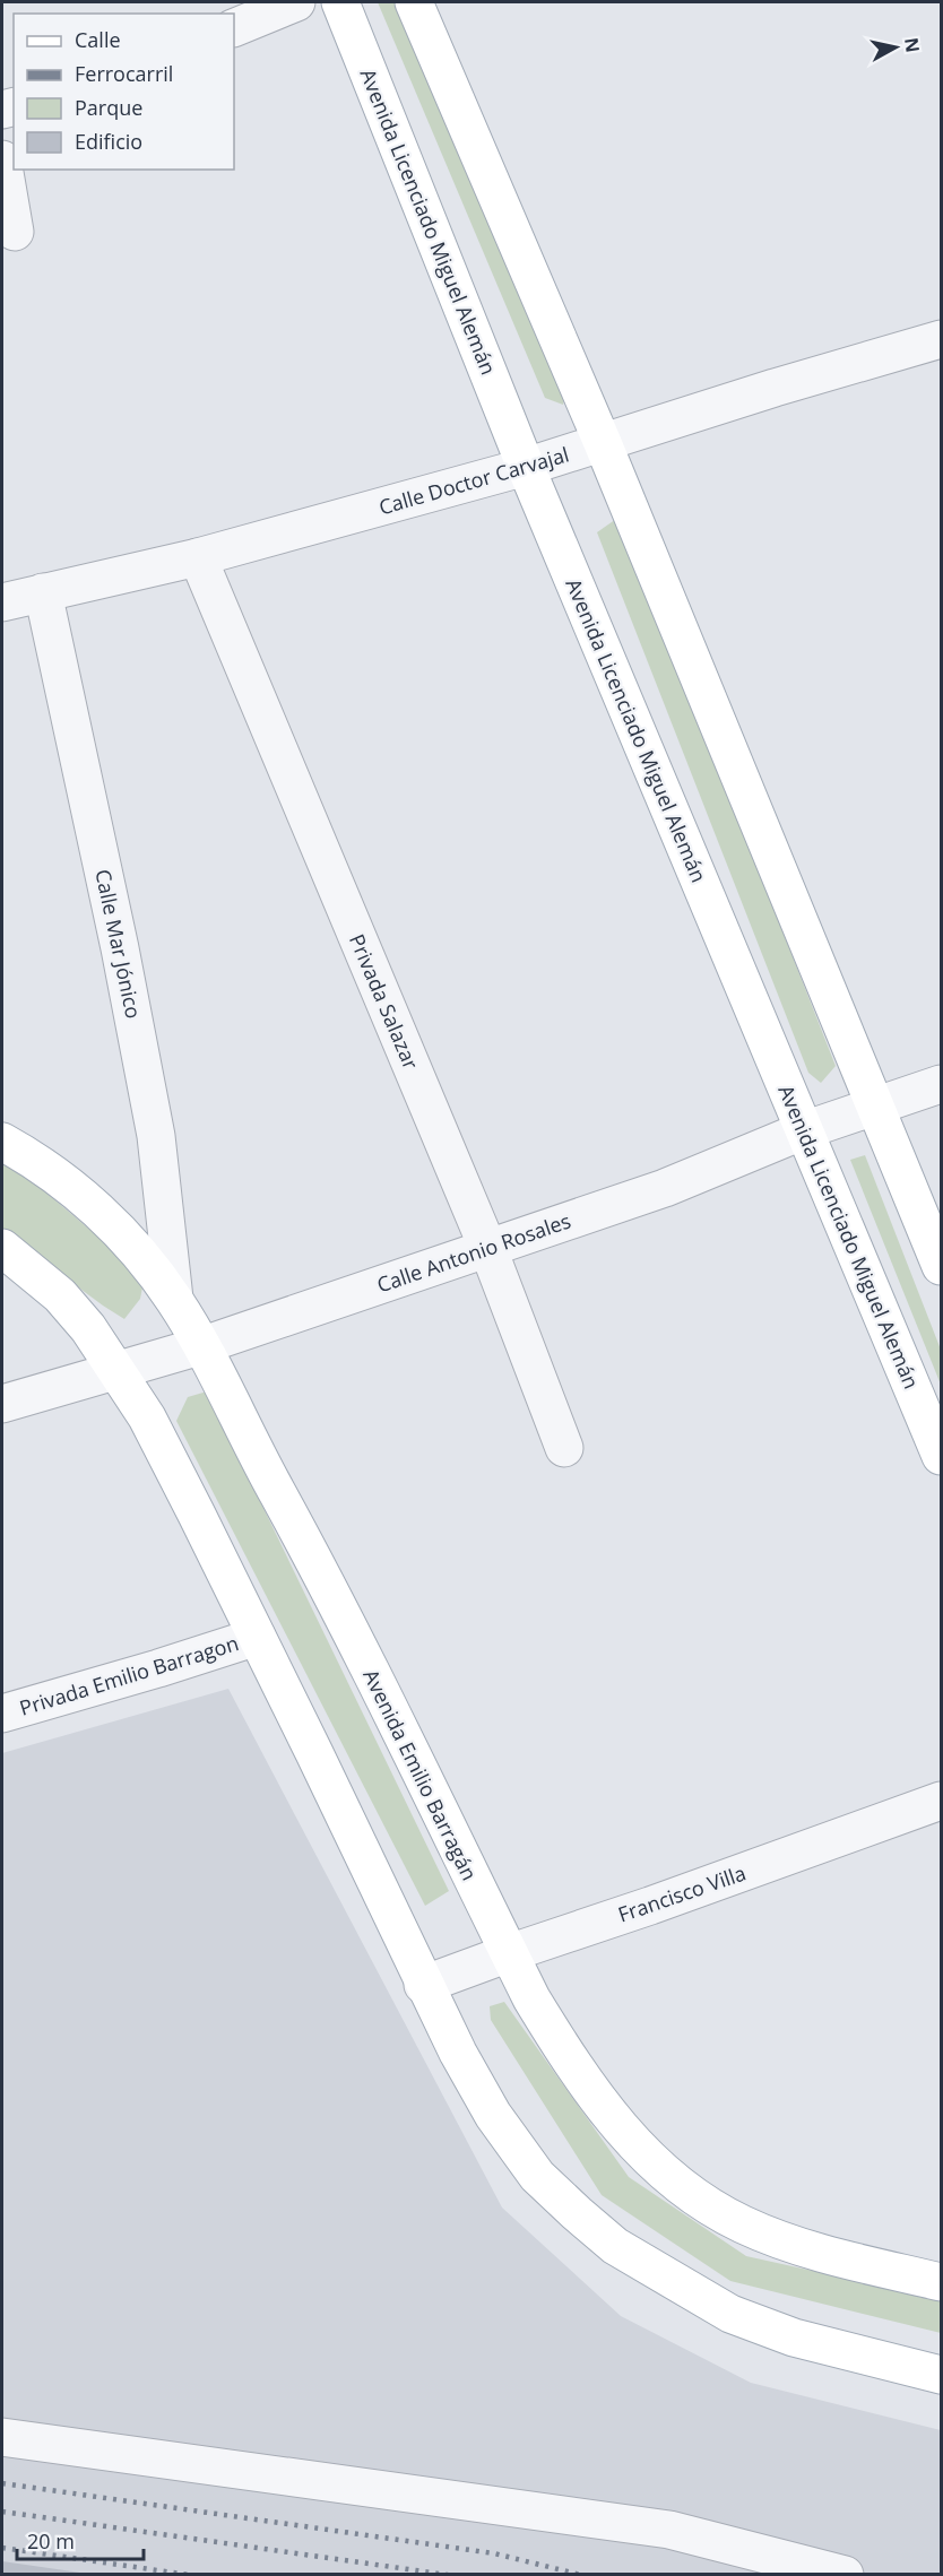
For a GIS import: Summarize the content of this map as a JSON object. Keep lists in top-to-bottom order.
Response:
{
  "streets": {
    "main road": ["Avenida Licenciado Miguel Alemán", "Avenida Emilio Barragán"],
    "street": [
      "Calle Doctor Carvajal",
      "Calle Mar Jónico",
      "Privada Salazar",
      "Calle Antonio Rosales",
      "Privada Emilio Barragon",
      "Francisco Villa"
    ]
  },
  "crossings": [
    ["Avenida Licenciado Miguel Alemán", "Calle Doctor Carvajal"],
    ["Avenida Licenciado Miguel Alemán", "Calle Antonio Rosales"],
    ["Calle Doctor Carvajal", "Calle Mar Jónico"],
    ["Calle Doctor Carvajal", "Privada Salazar"],
    ["Calle Mar Jónico", "Avenida Emilio Barragán"],
    ["Privada Salazar", "Calle Antonio Rosales"],
    ["Calle Antonio Rosales", "Avenida Emilio Barragán"],
    ["Avenida Emilio Barragán", "Francisco Villa"]
  ],
  "legend": [
    "Calle",
    "Ferrocarril",
    "Parque",
    "Edificio"
  ],
  "scale_bar": "20 m",
  "north": "right"
}
